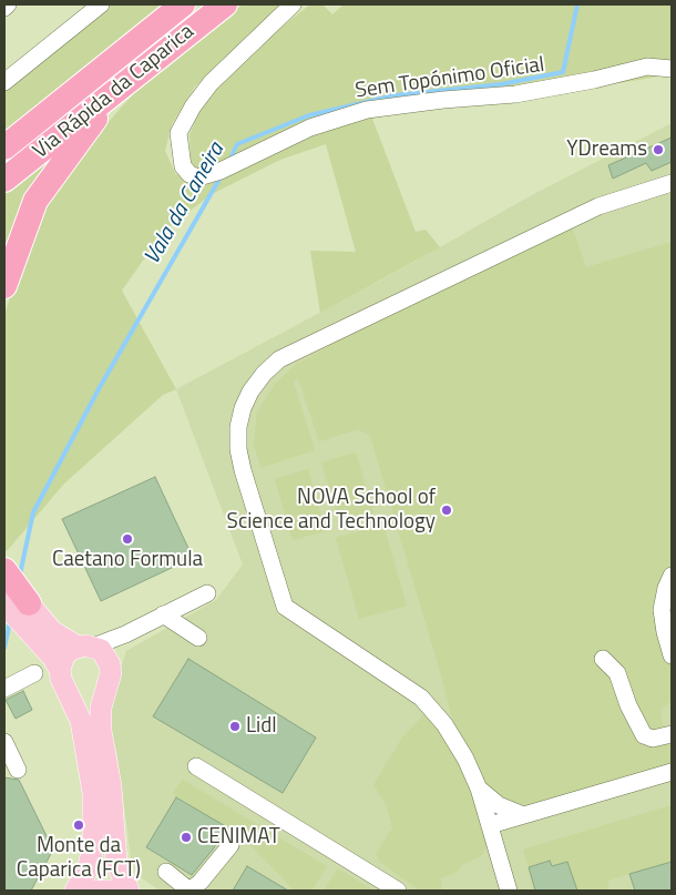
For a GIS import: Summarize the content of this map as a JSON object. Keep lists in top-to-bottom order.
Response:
{
  "streets": {
    "highway": ["Via Rápida da Caparica"],
    "street": ["Sem Topónimo Oficial"]
  },
  "water": ["Vala da Caneira"],
  "places": [
    "YDreams",
    "NOVA School of Science and Technology",
    "Caetano Formula",
    "Lidl",
    "Monte da Caparica (FCT)",
    "CENIMAT"
  ]
}
